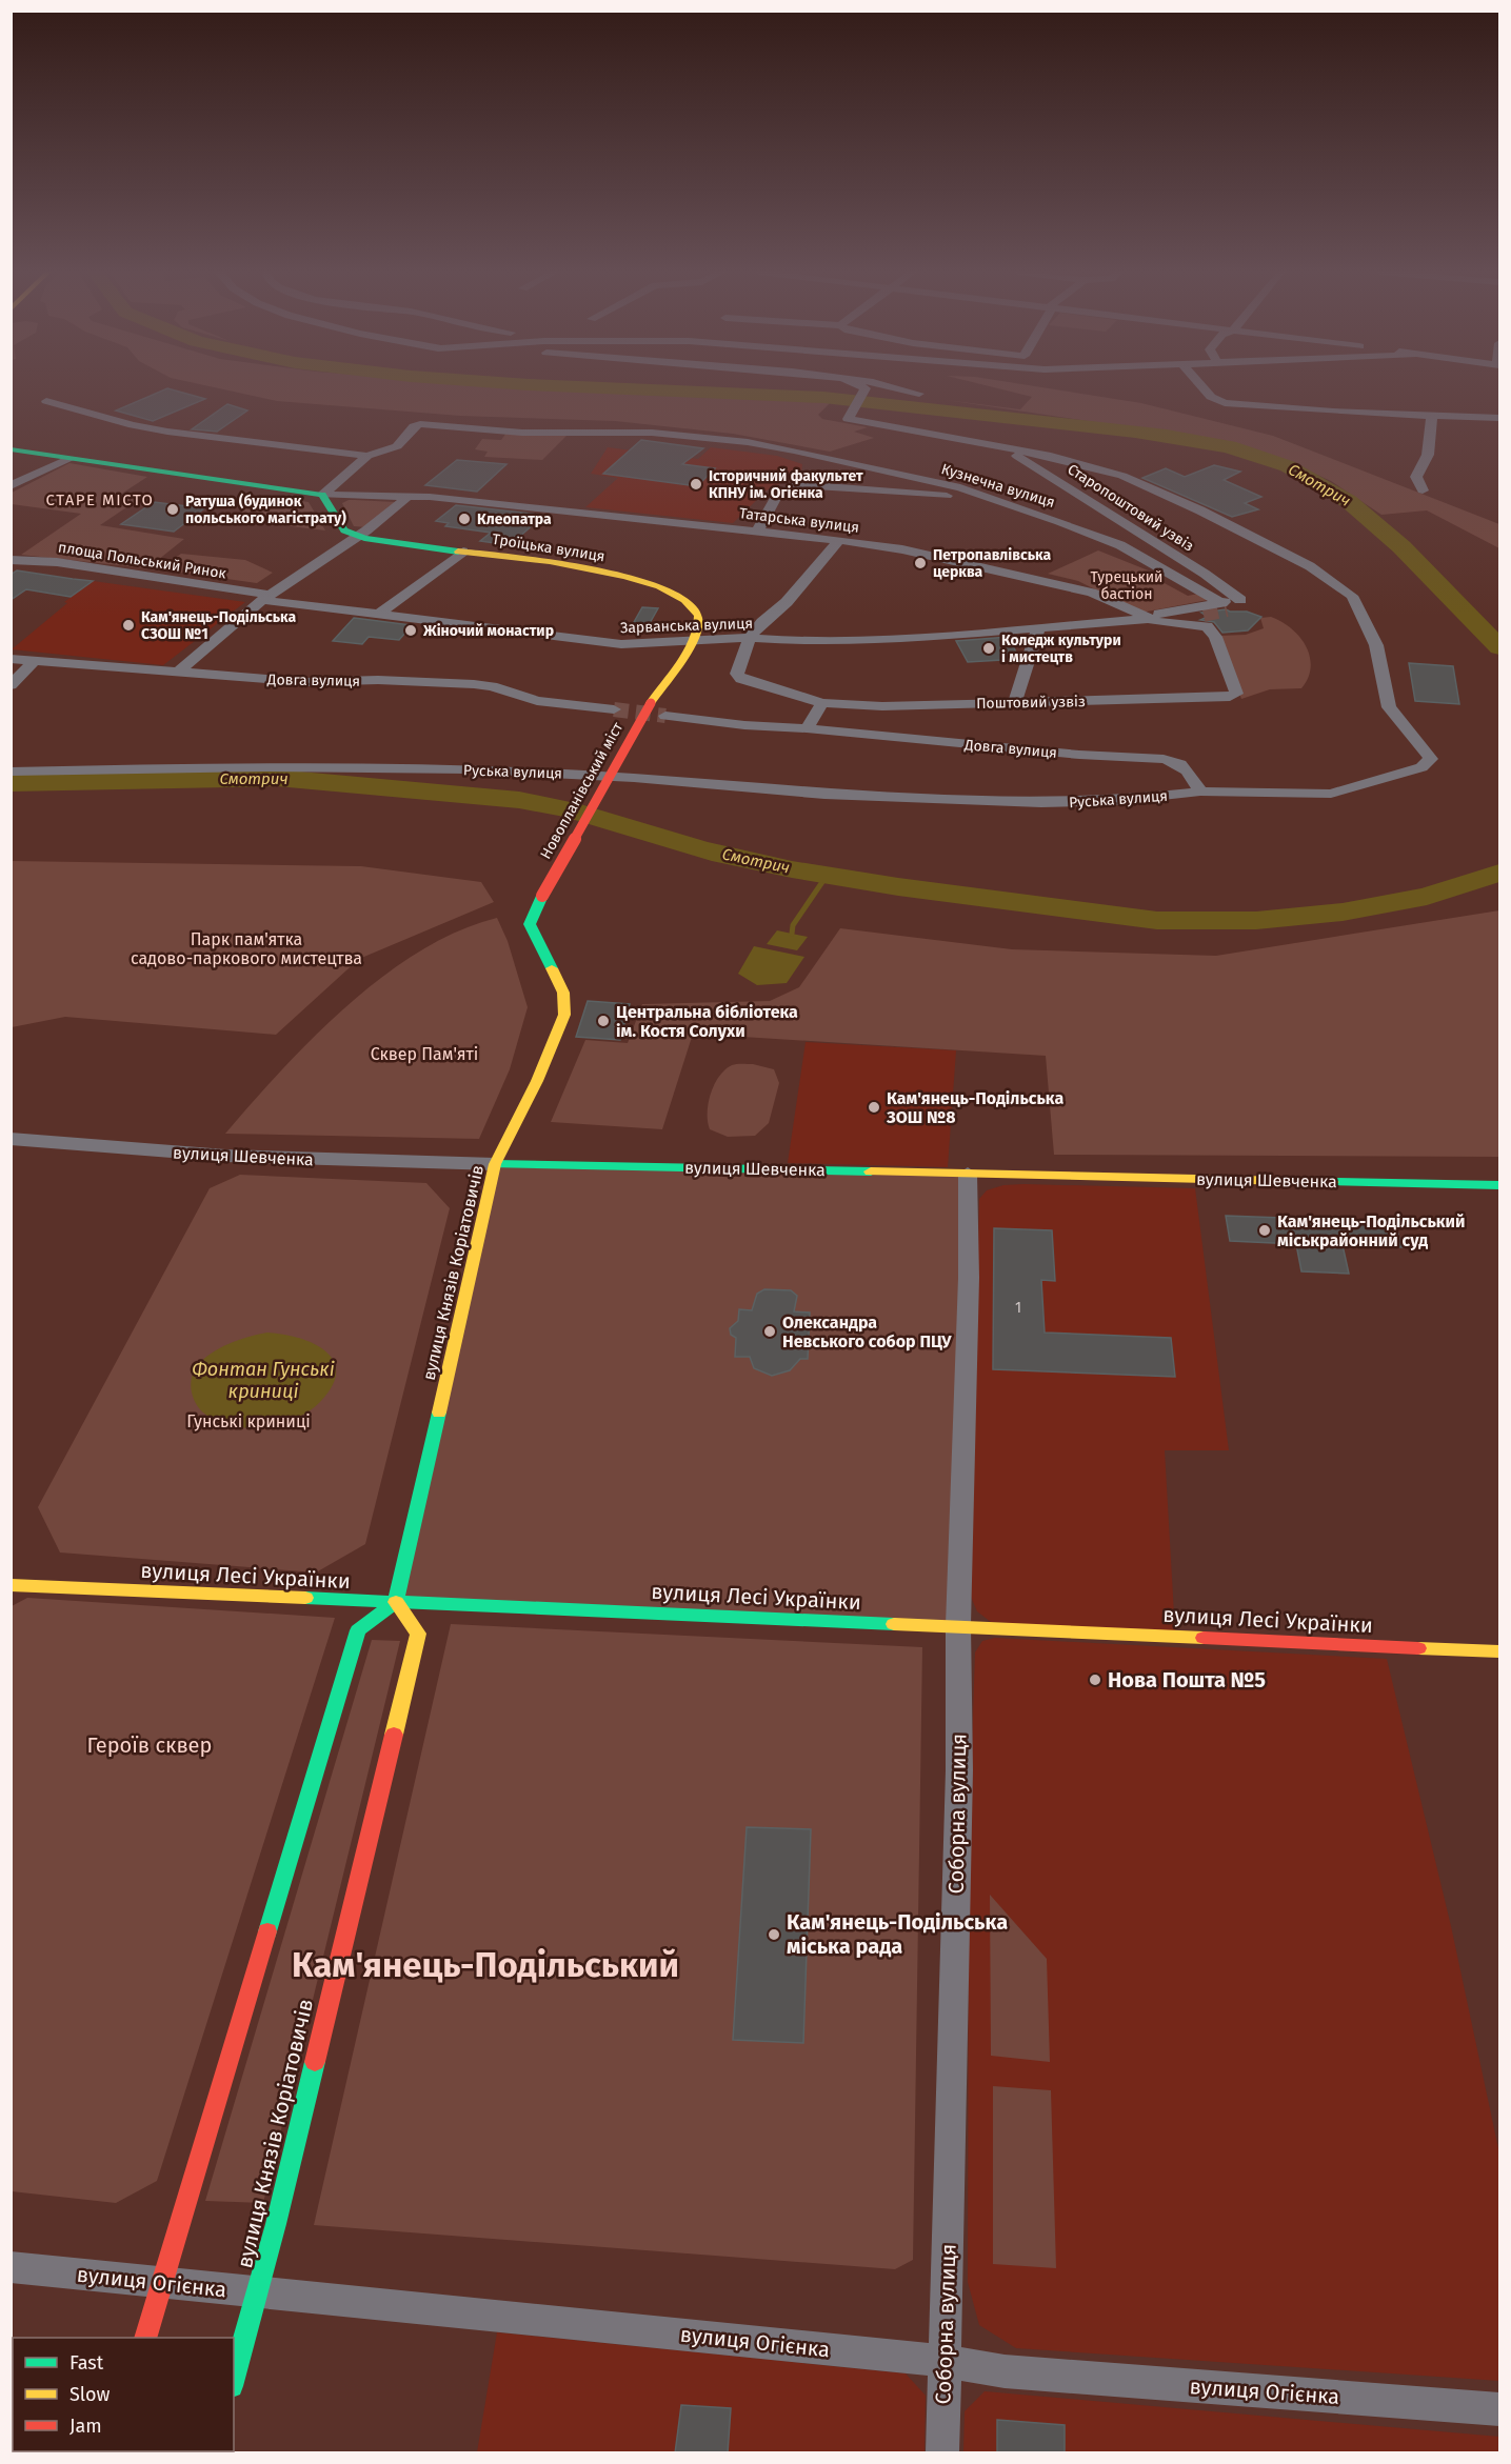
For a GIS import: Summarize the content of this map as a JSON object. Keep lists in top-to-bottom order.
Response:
{
  "streets": {
    "main road": [
      "Троїцька вулиця",
      "Новопланівський міст",
      "вулиця Шевченка",
      "вулиця Князів Коріатовичів",
      "вулиця Лесі Українки"
    ],
    "street": [
      "Кузнечна вулиця",
      "Старопоштовий узвіз",
      "Татарська вулиця",
      "площа Польський Ринок",
      "Зарванська вулиця",
      "Довга вулиця",
      "Поштовий узвіз",
      "Руська вулиця",
      "Соборна вулиця",
      "вулиця Огієнка"
    ]
  },
  "crossings": [
    ["Кузнечна вулиця", "Старопоштовий узвіз"],
    ["Кузнечна вулиця", "Татарська вулиця"],
    ["Старопоштовий узвіз", "Руська вулиця"],
    ["Татарська вулиця", "Зарванська вулиця"],
    ["Татарська вулиця", "Поштовий узвіз"],
    ["Троїцька вулиця", "Зарванська вулиця"],
    ["Троїцька вулиця", "Новопланівський міст"],
    ["площа Польський Ринок", "Зарванська вулиця"],
    ["Зарванська вулиця", "Поштовий узвіз"],
    ["Зарванська вулиця", "Новопланівський міст"],
    ["Довга вулиця", "Руська вулиця"],
    ["Новопланівський міст", "вулиця Князів Коріатовичів"],
    ["вулиця Шевченка", "вулиця Князів Коріатовичів"],
    ["вулиця Шевченка", "Соборна вулиця"],
    ["вулиця Князів Коріатовичів", "вулиця Лесі Українки"],
    ["вулиця Князів Коріатовичів", "вулиця Огієнка"],
    ["вулиця Лесі Українки", "Соборна вулиця"],
    ["Соборна вулиця", "вулиця Огієнка"]
  ],
  "districts": ["СТАРЕ МІСТО", "Кам'янець-Подільський"],
  "water": ["Смотрич", "Фонтан Гунські криниці"],
  "parks": [
    "Турецький бастіон",
    "Парк пам'ятка садово-паркового мистецтва",
    "Сквер Пам'яті",
    "Гунські криниці",
    "Героїв сквер"
  ],
  "places": [
    "Історичний факультет КПНУ ім. Огієнка",
    "Ратуша (будинок польського магістрату)",
    "Клеопатра",
    "Петропавлівська церква",
    "Кам'янець-Подільська СЗОШ №1",
    "Жіночий монастир",
    "Коледж культури і мистецтв",
    "Центральна бібліотека ім. Костя Солухи",
    "Кам'янець-Подільська ЗОШ №8",
    "Кам'янець-Подільський міськрайонний суд",
    "Олександра Невського собор ПЦУ",
    "Нова Пошта №5",
    "Кам'янець-Подільська міська рада"
  ],
  "house_numbers": ["1"],
  "legend": ["Fast", "Slow", "Jam"]
}
